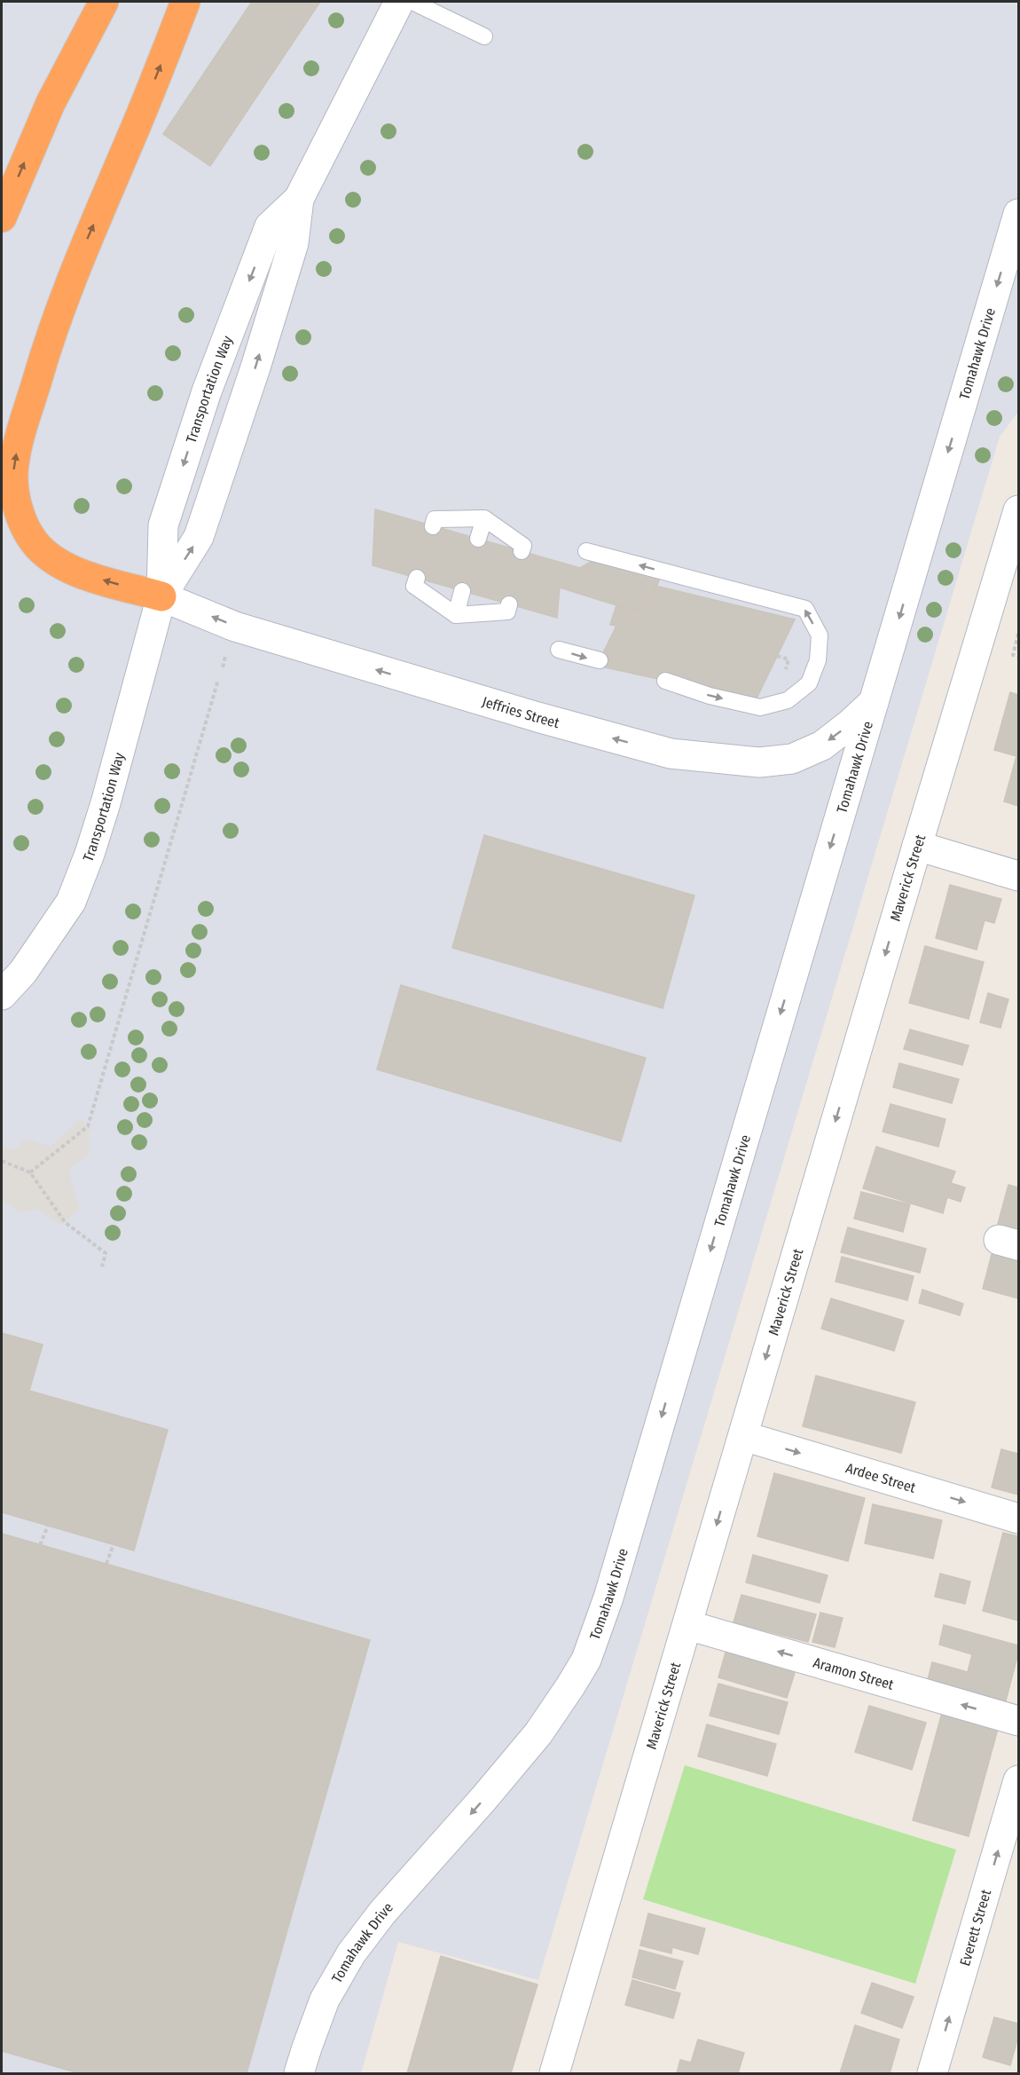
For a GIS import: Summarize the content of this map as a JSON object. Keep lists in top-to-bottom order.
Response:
{
  "streets": {
    "street": [
      "Tomahawk Drive",
      "Transportation Way",
      "Jeffries Street",
      "Maverick Street",
      "Ardee Street",
      "Aramon Street",
      "Everett Street"
    ]
  },
  "crossings": [
    ["Tomahawk Drive", "Jeffries Street"],
    ["Transportation Way", "Jeffries Street"],
    ["Maverick Street", "Ardee Street"],
    ["Maverick Street", "Aramon Street"]
  ],
  "one_way": [
    "Tomahawk Drive",
    "Jeffries Street",
    "Maverick Street",
    "Ardee Street",
    "Aramon Street",
    "Everett Street"
  ]
}
